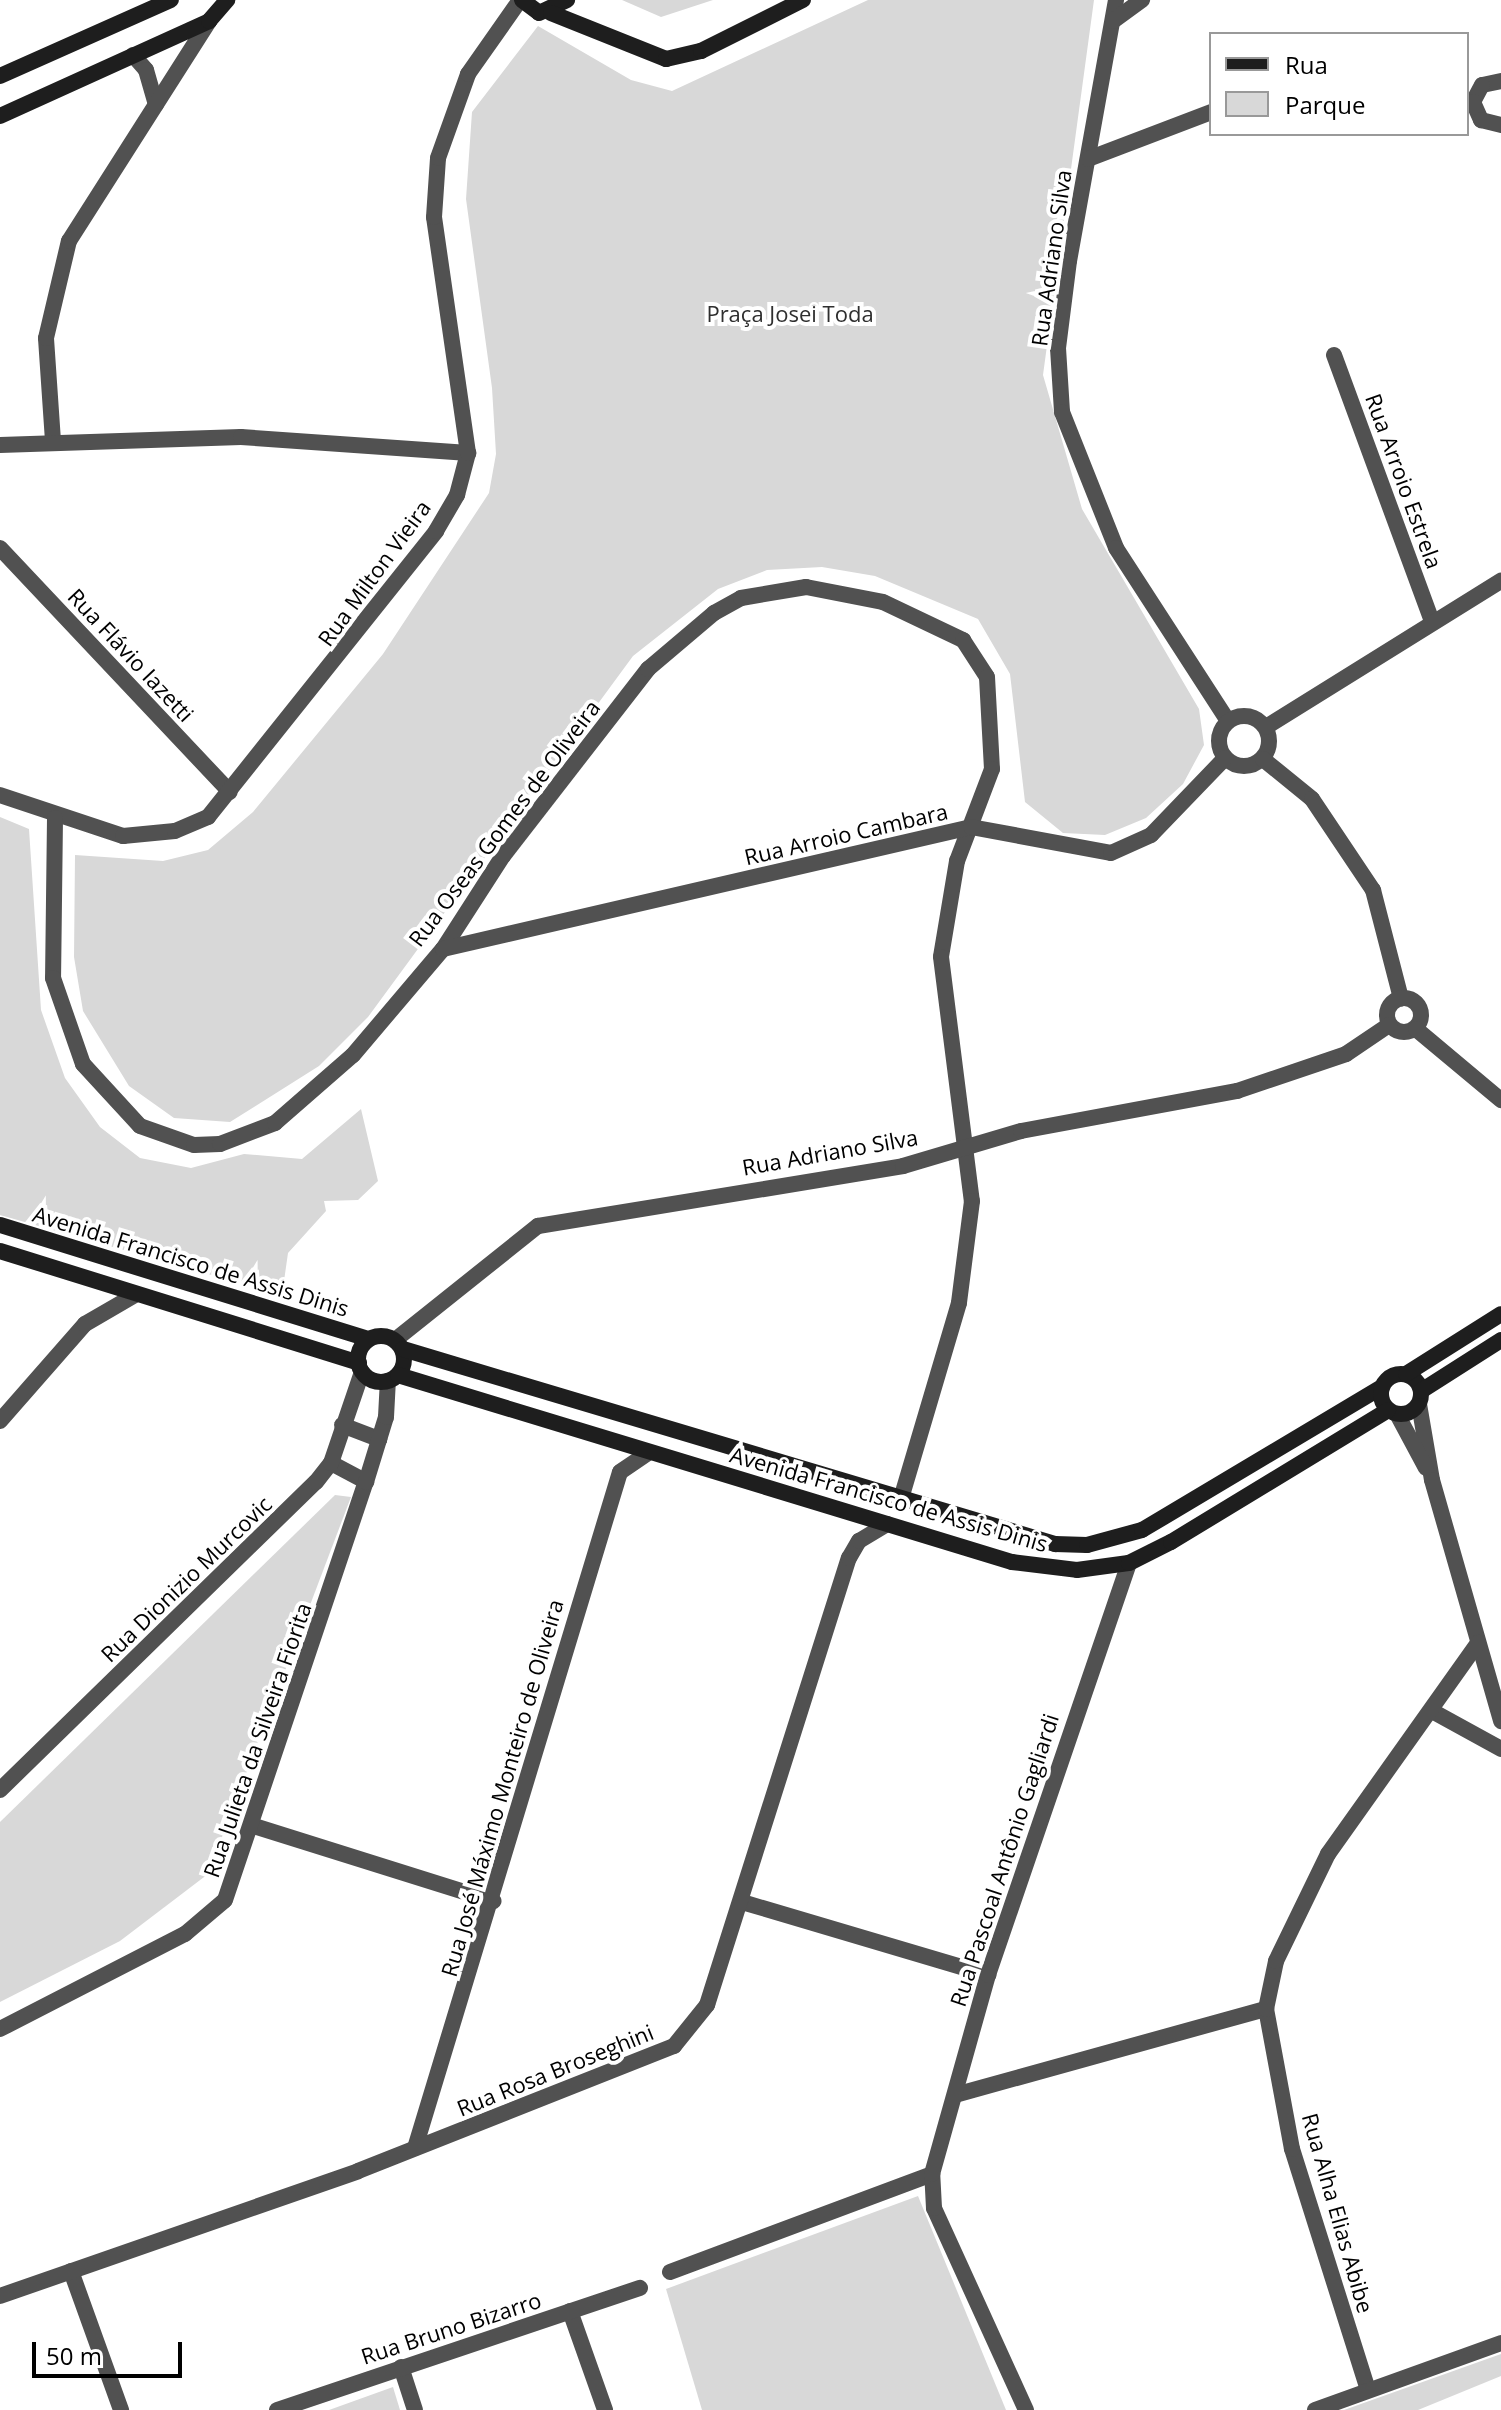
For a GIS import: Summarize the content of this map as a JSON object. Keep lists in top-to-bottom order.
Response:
{
  "streets": {
    "main road": ["Avenida Francisco de Assis Dinis"],
    "street": [
      "Rua Adriano Silva",
      "Rua Arroio Estrela",
      "Rua Milton Vieira",
      "Rua Flávio Iazetti",
      "Rua Oseas Gomes de Oliveira",
      "Rua Arroio Cambara",
      "Rua Dionizio Murcovic",
      "Rua Julieta da Silveira Fiorita",
      "Rua José Máximo Monteiro de Oliveira",
      "Rua Pascoal Antônio Gagliardi",
      "Rua Rosa Broseghini",
      "Rua Alha Elias Abibe",
      "Rua Bruno Bizarro"
    ]
  },
  "crossings": [
    ["Rua Adriano Silva", "Rua Oseas Gomes de Oliveira"],
    ["Rua Adriano Silva", "Rua Arroio Cambara"],
    ["Rua Adriano Silva", "Avenida Francisco de Assis Dinis"],
    ["Rua Milton Vieira", "Rua Flávio Iazetti"],
    ["Rua Milton Vieira", "Rua Oseas Gomes de Oliveira"],
    ["Rua Oseas Gomes de Oliveira", "Rua Arroio Cambara"],
    ["Rua Oseas Gomes de Oliveira", "Avenida Francisco de Assis Dinis"],
    ["Avenida Francisco de Assis Dinis", "Rua Dionizio Murcovic"],
    ["Avenida Francisco de Assis Dinis", "Rua Julieta da Silveira Fiorita"],
    ["Avenida Francisco de Assis Dinis", "Rua José Máximo Monteiro de Oliveira"],
    ["Avenida Francisco de Assis Dinis", "Rua Pascoal Antônio Gagliardi"],
    ["Avenida Francisco de Assis Dinis", "Rua Rosa Broseghini"],
    ["Rua José Máximo Monteiro de Oliveira", "Rua Rosa Broseghini"]
  ],
  "parks": ["Praça Josei Toda"],
  "legend": ["Rua", "Parque"],
  "scale_bar": "50 m"
}
